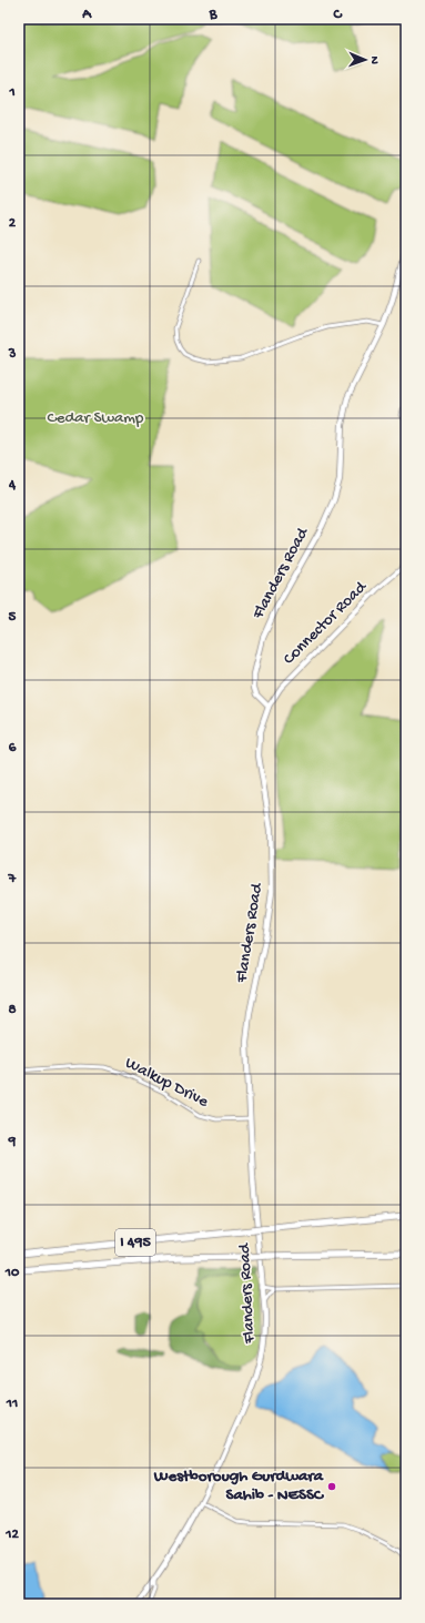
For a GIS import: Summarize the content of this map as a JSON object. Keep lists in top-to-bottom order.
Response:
{
  "streets": {
    "highway": ["I 495"],
    "main road": ["Flanders Road"],
    "street": ["Connector Road", "Walkup Drive"]
  },
  "crossings": [
    ["Flanders Road", "Connector Road"],
    ["Flanders Road", "Walkup Drive"]
  ],
  "parks": ["Cedar Swamp"],
  "places": ["Westborough Gurdwara Sahib - NESSC"],
  "north": "right",
  "grid": {
    "columns": ["A", "B", "C"],
    "rows": [
      "1",
      "2",
      "3",
      "4",
      "5",
      "6",
      "7",
      "8",
      "9",
      "10",
      "11",
      "12"
    ]
  }
}
